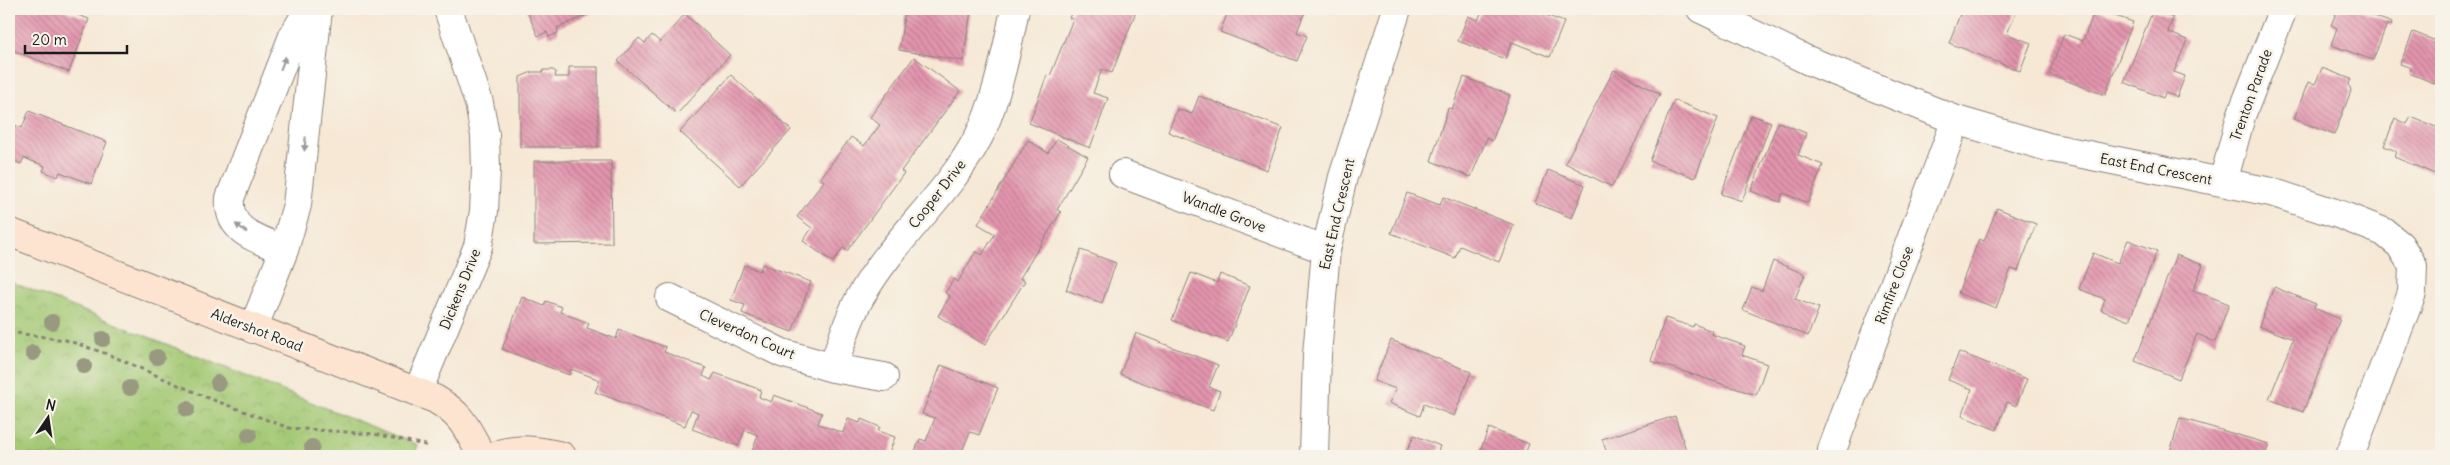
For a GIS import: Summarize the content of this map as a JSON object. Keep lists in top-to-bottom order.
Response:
{
  "streets": {
    "street": [
      "Trenton Parade",
      "East End Crescent",
      "Cooper Drive",
      "Wandle Grove",
      "Rimfire Close",
      "Dickens Drive",
      "Aldershot Road",
      "Cleverdon Court"
    ]
  },
  "crossings": [
    ["Trenton Parade", "East End Crescent"],
    ["East End Crescent", "Wandle Grove"],
    ["East End Crescent", "Rimfire Close"],
    ["Cooper Drive", "Cleverdon Court"],
    ["Dickens Drive", "Aldershot Road"]
  ],
  "scale_bar": "20 m",
  "north": "top"
}
